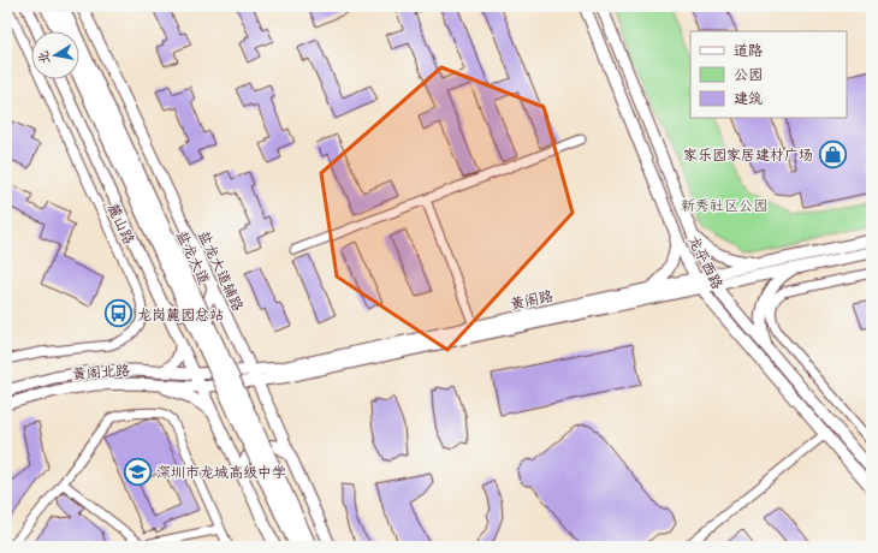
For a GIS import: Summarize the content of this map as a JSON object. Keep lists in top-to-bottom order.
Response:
{
  "streets": {
    "highway": ["盐龙大道"],
    "main road": [
      "龙平西路",
      "盐龙大道辅路",
      "黄阁路",
      "黄阁北路"
    ],
    "street": ["麓山路"]
  },
  "crossings": [
    ["龙平西路", "黄阁路"],
    ["盐龙大道辅路", "黄阁路"],
    ["黄阁路", "黄阁北路"]
  ],
  "parks": ["新秀社区公园"],
  "places": {
    "shop": ["家乐园家居建材广场"],
    "bus stop": ["龙岗麓园总站"],
    "school or university": ["深圳市龙城高级中学"]
  },
  "legend": ["道路", "公园", "建筑"],
  "north": "left"
}
